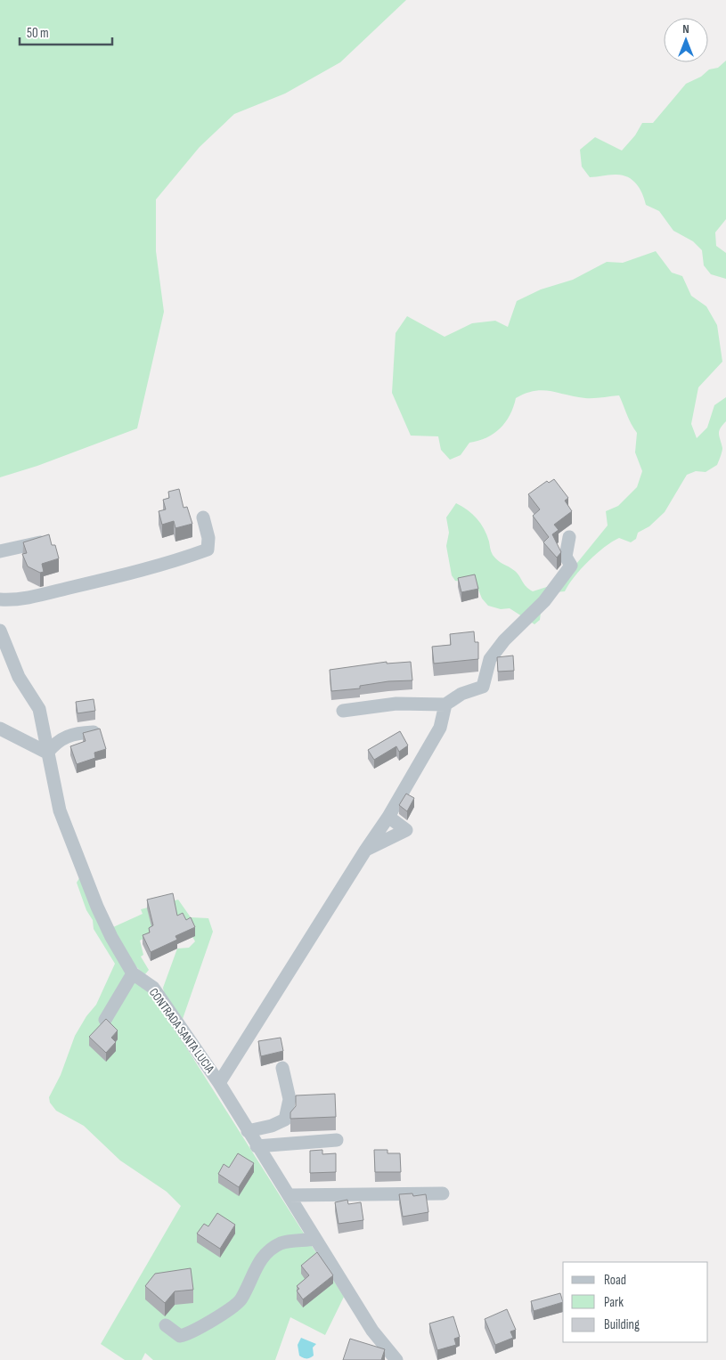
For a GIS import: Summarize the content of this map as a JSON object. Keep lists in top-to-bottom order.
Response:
{
  "streets": {
    "street": ["CONTRADA SANTA LUCIA"]
  },
  "legend": ["Road", "Park", "Building"],
  "scale_bar": "50 m",
  "north": "top"
}
